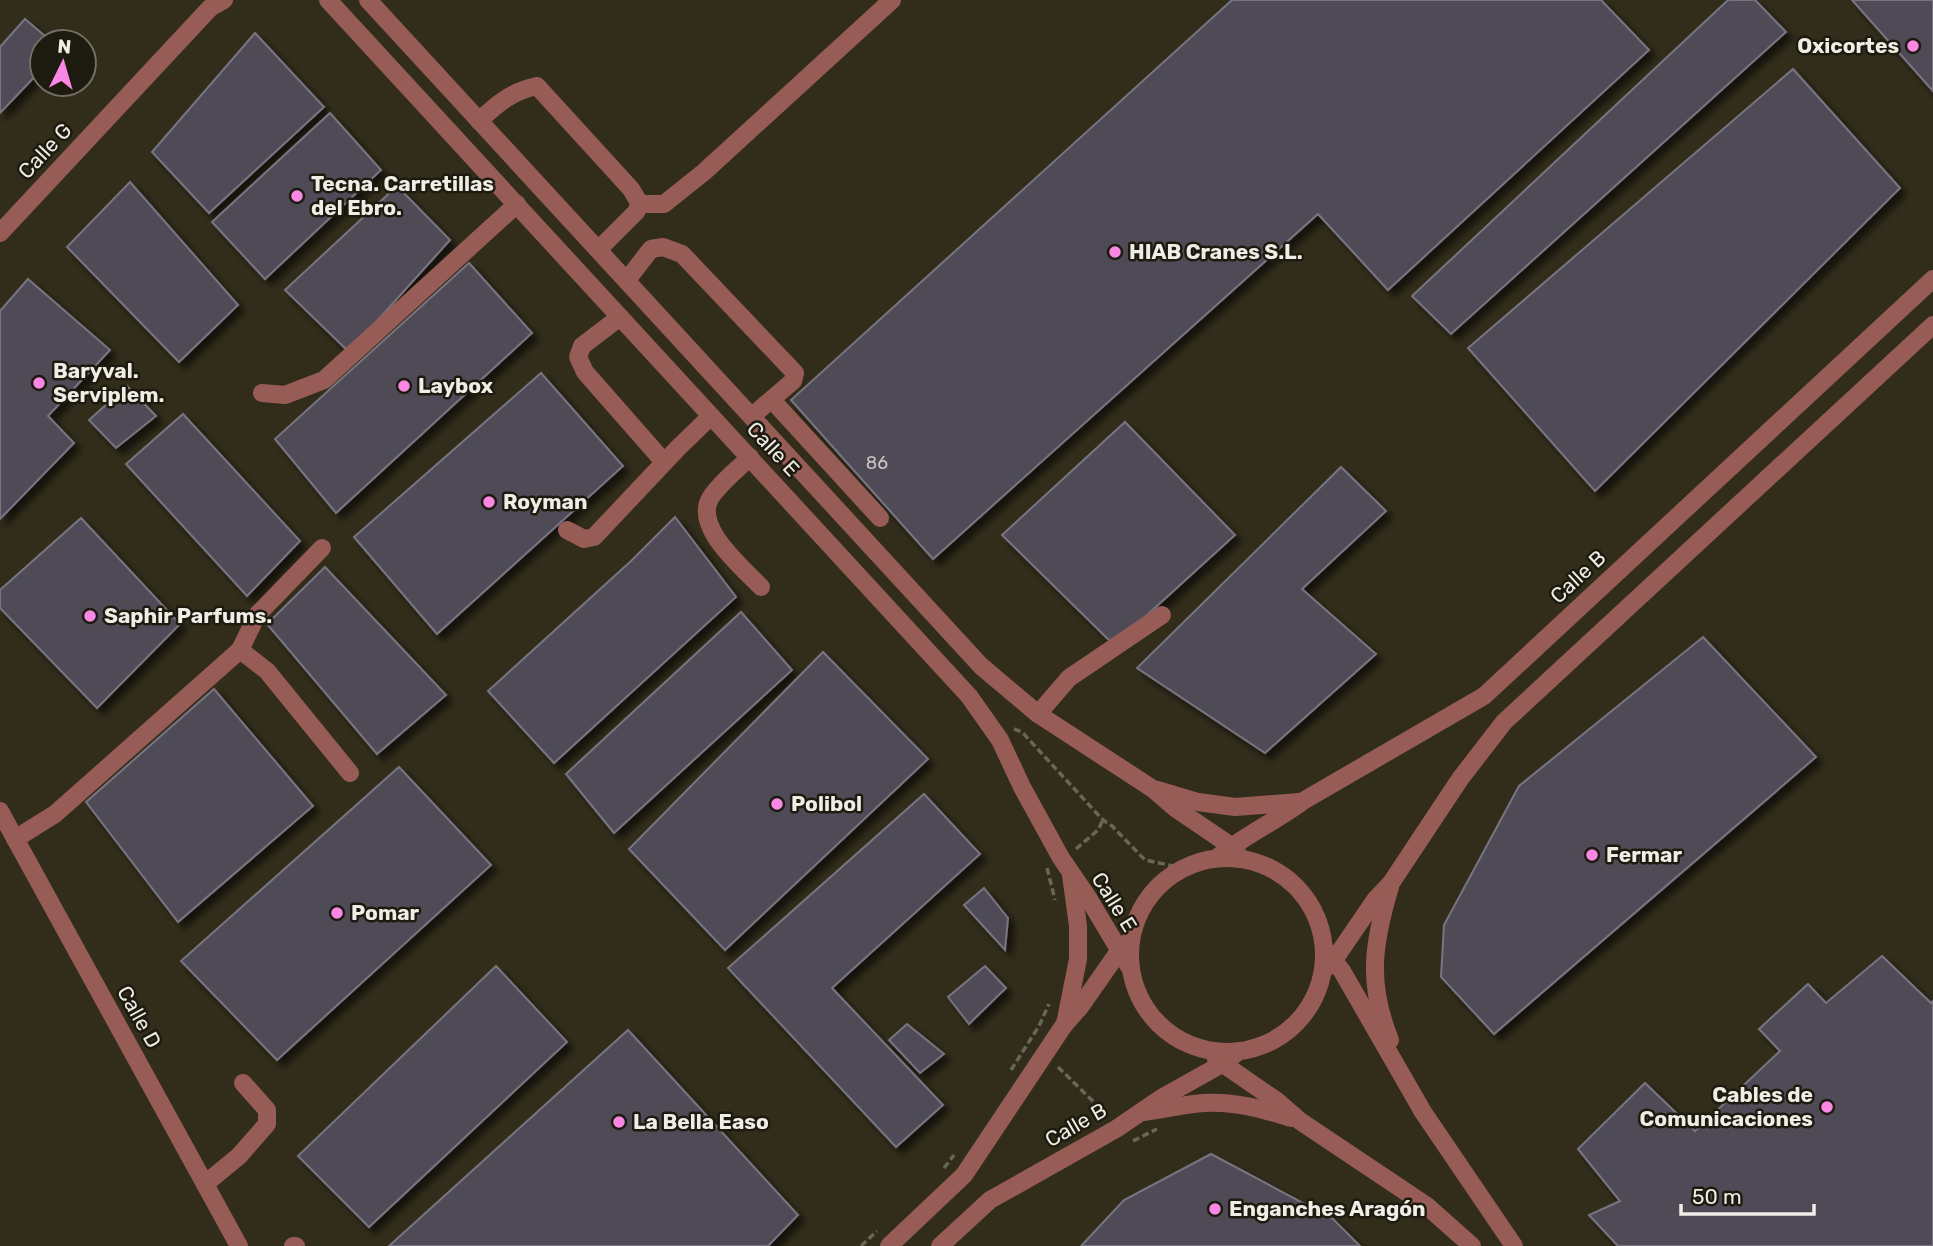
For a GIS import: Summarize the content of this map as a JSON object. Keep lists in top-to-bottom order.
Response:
{
  "streets": {
    "street": [
      "Calle G",
      "Calle E",
      "Calle B",
      "Calle D"
    ]
  },
  "crossings": [
    ["Calle E", "Calle B"]
  ],
  "places": [
    "Oxicortes",
    "Tecna. Carretillas del Ebro.",
    "HIAB Cranes S.L.",
    "Baryval. Serviplem.",
    "Laybox",
    "Royman",
    "Saphir Parfums.",
    "Polibol",
    "Fermar",
    "Pomar",
    "Cables de Comunicaciones",
    "La Bella Easo",
    "Enganches Aragón"
  ],
  "house_numbers": ["86"],
  "scale_bar": "50 m",
  "north": "top"
}
